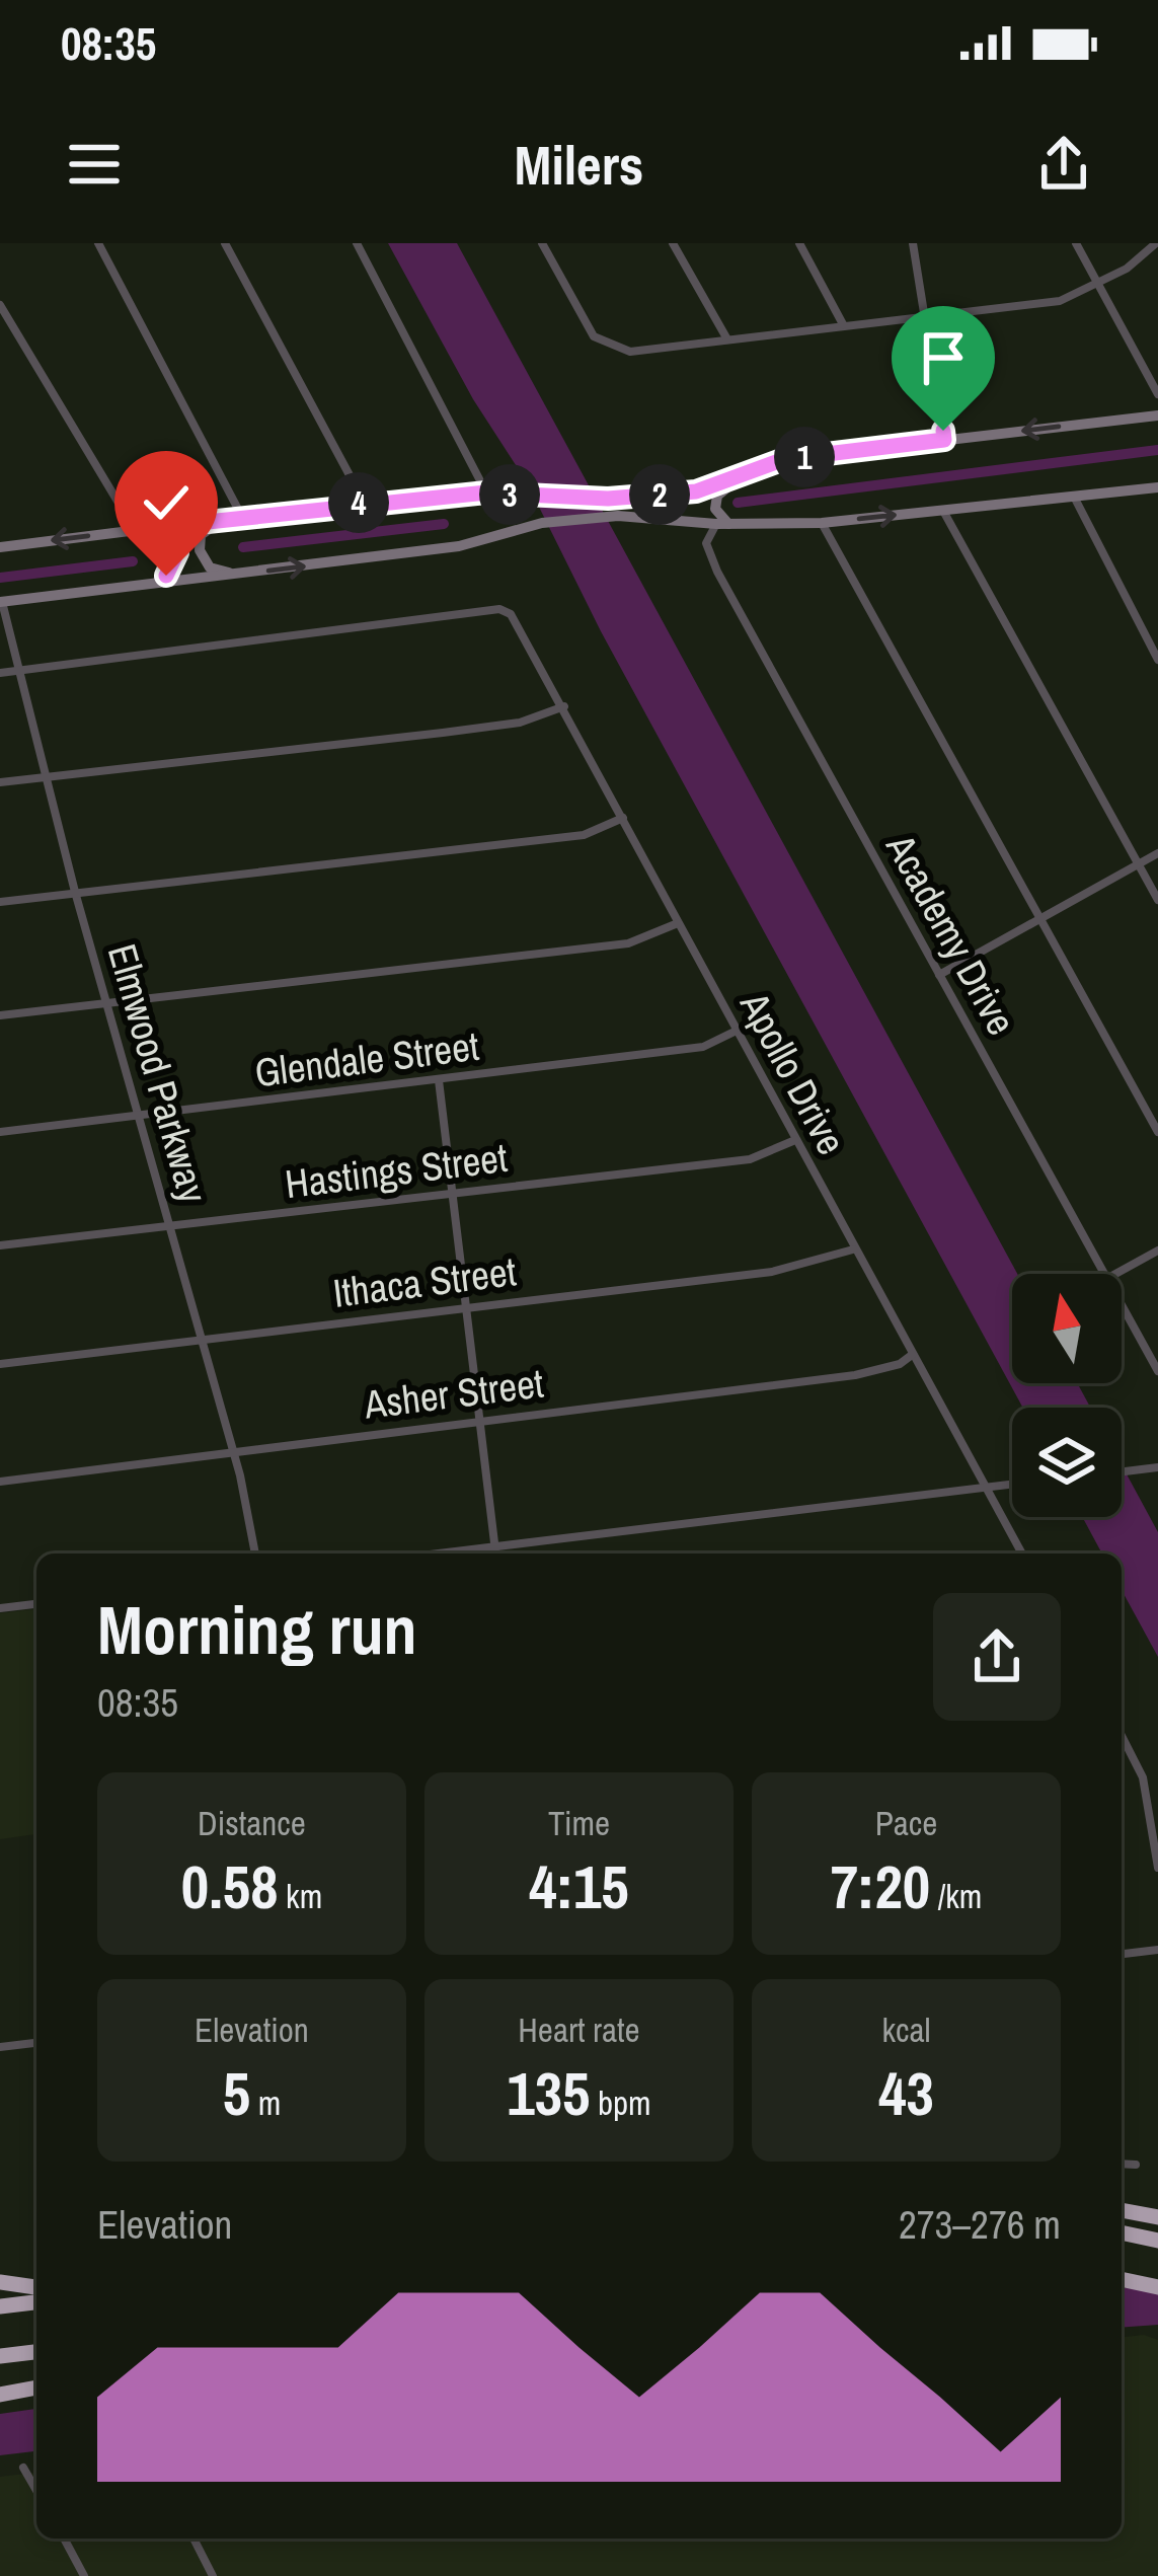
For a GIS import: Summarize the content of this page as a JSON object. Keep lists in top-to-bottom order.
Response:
{
  "streets": {
    "street": [
      "Academy Drive",
      "Glendale Street",
      "Elmwood Parkway",
      "Apollo Drive",
      "Hastings Street",
      "Ithaca Street",
      "Asher Street"
    ]
  },
  "crossings": [
    ["Glendale Street", "Elmwood Parkway"],
    ["Glendale Street", "Apollo Drive"],
    ["Elmwood Parkway", "Apollo Drive"],
    ["Elmwood Parkway", "Hastings Street"],
    ["Elmwood Parkway", "Ithaca Street"],
    ["Elmwood Parkway", "Asher Street"],
    ["Apollo Drive", "Hastings Street"],
    ["Apollo Drive", "Ithaca Street"],
    ["Apollo Drive", "Asher Street"]
  ],
  "north": "top",
  "page": {
    "status": "08:35",
    "header": "Milers",
    "pins": [
      "1",
      "2",
      "3",
      "4"
    ],
    "heading": ["Morning run", "08:35"],
    "stats": [
      ["Distance", "0.58 km"],
      ["Time", "4:15"],
      ["Pace", "7:20 /km"],
      ["Elevation", "5 m"],
      ["Heart rate", "135 bpm"],
      ["kcal", "43"]
    ],
    "chart": ["Elevation", "273–276 m"]
  }
}
